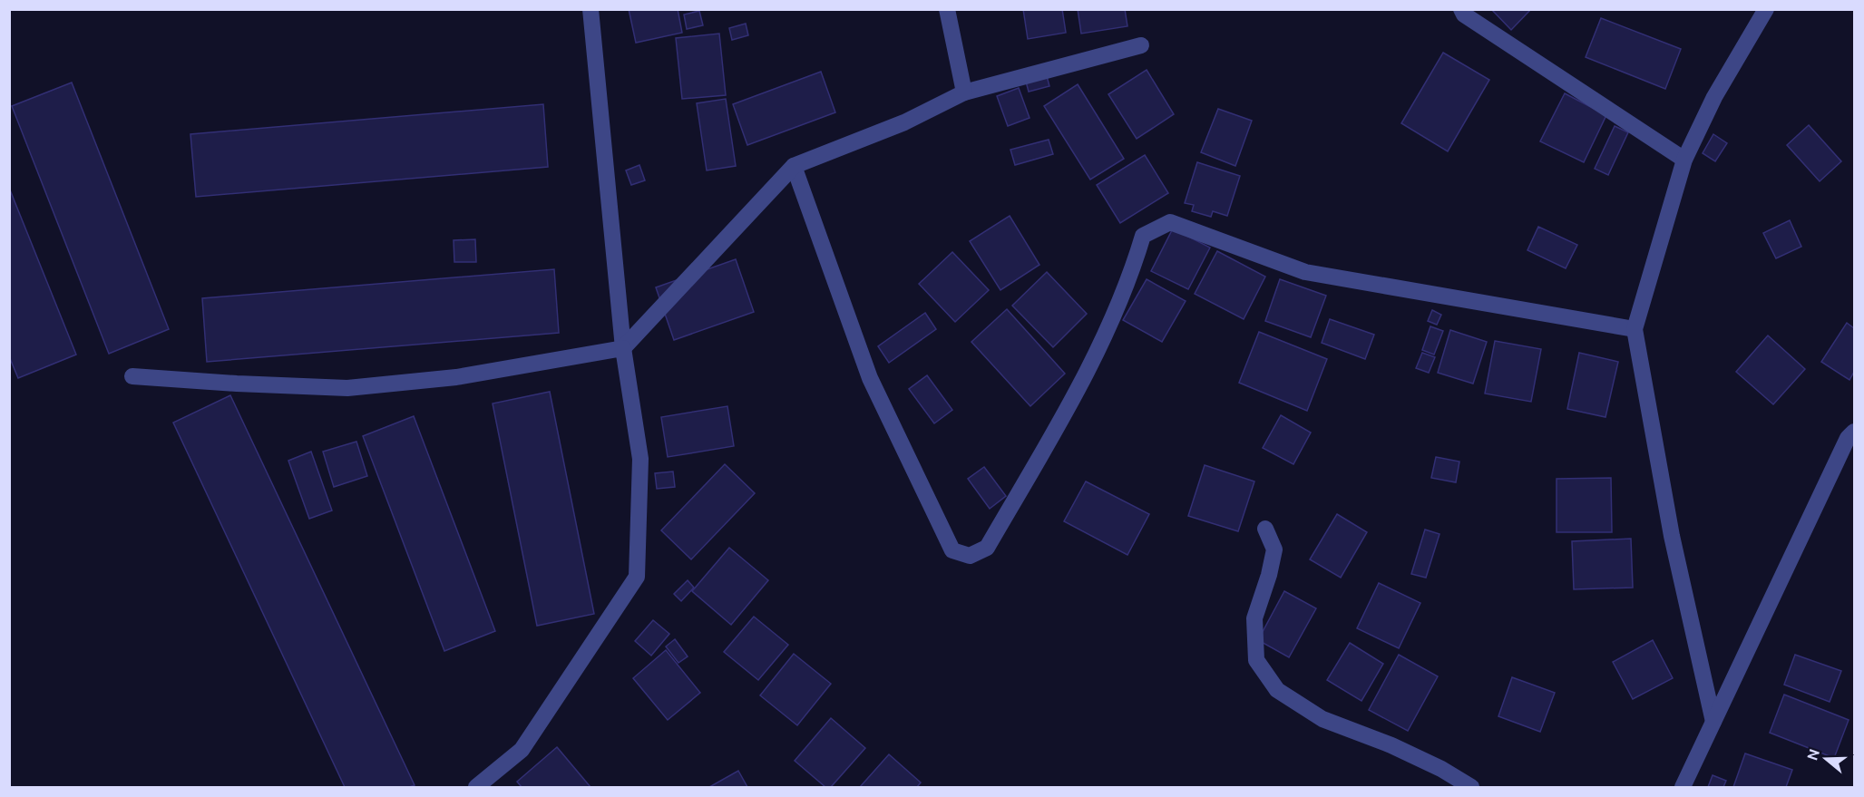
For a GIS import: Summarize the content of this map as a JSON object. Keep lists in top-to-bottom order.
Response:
{
  "north": "left"
}
